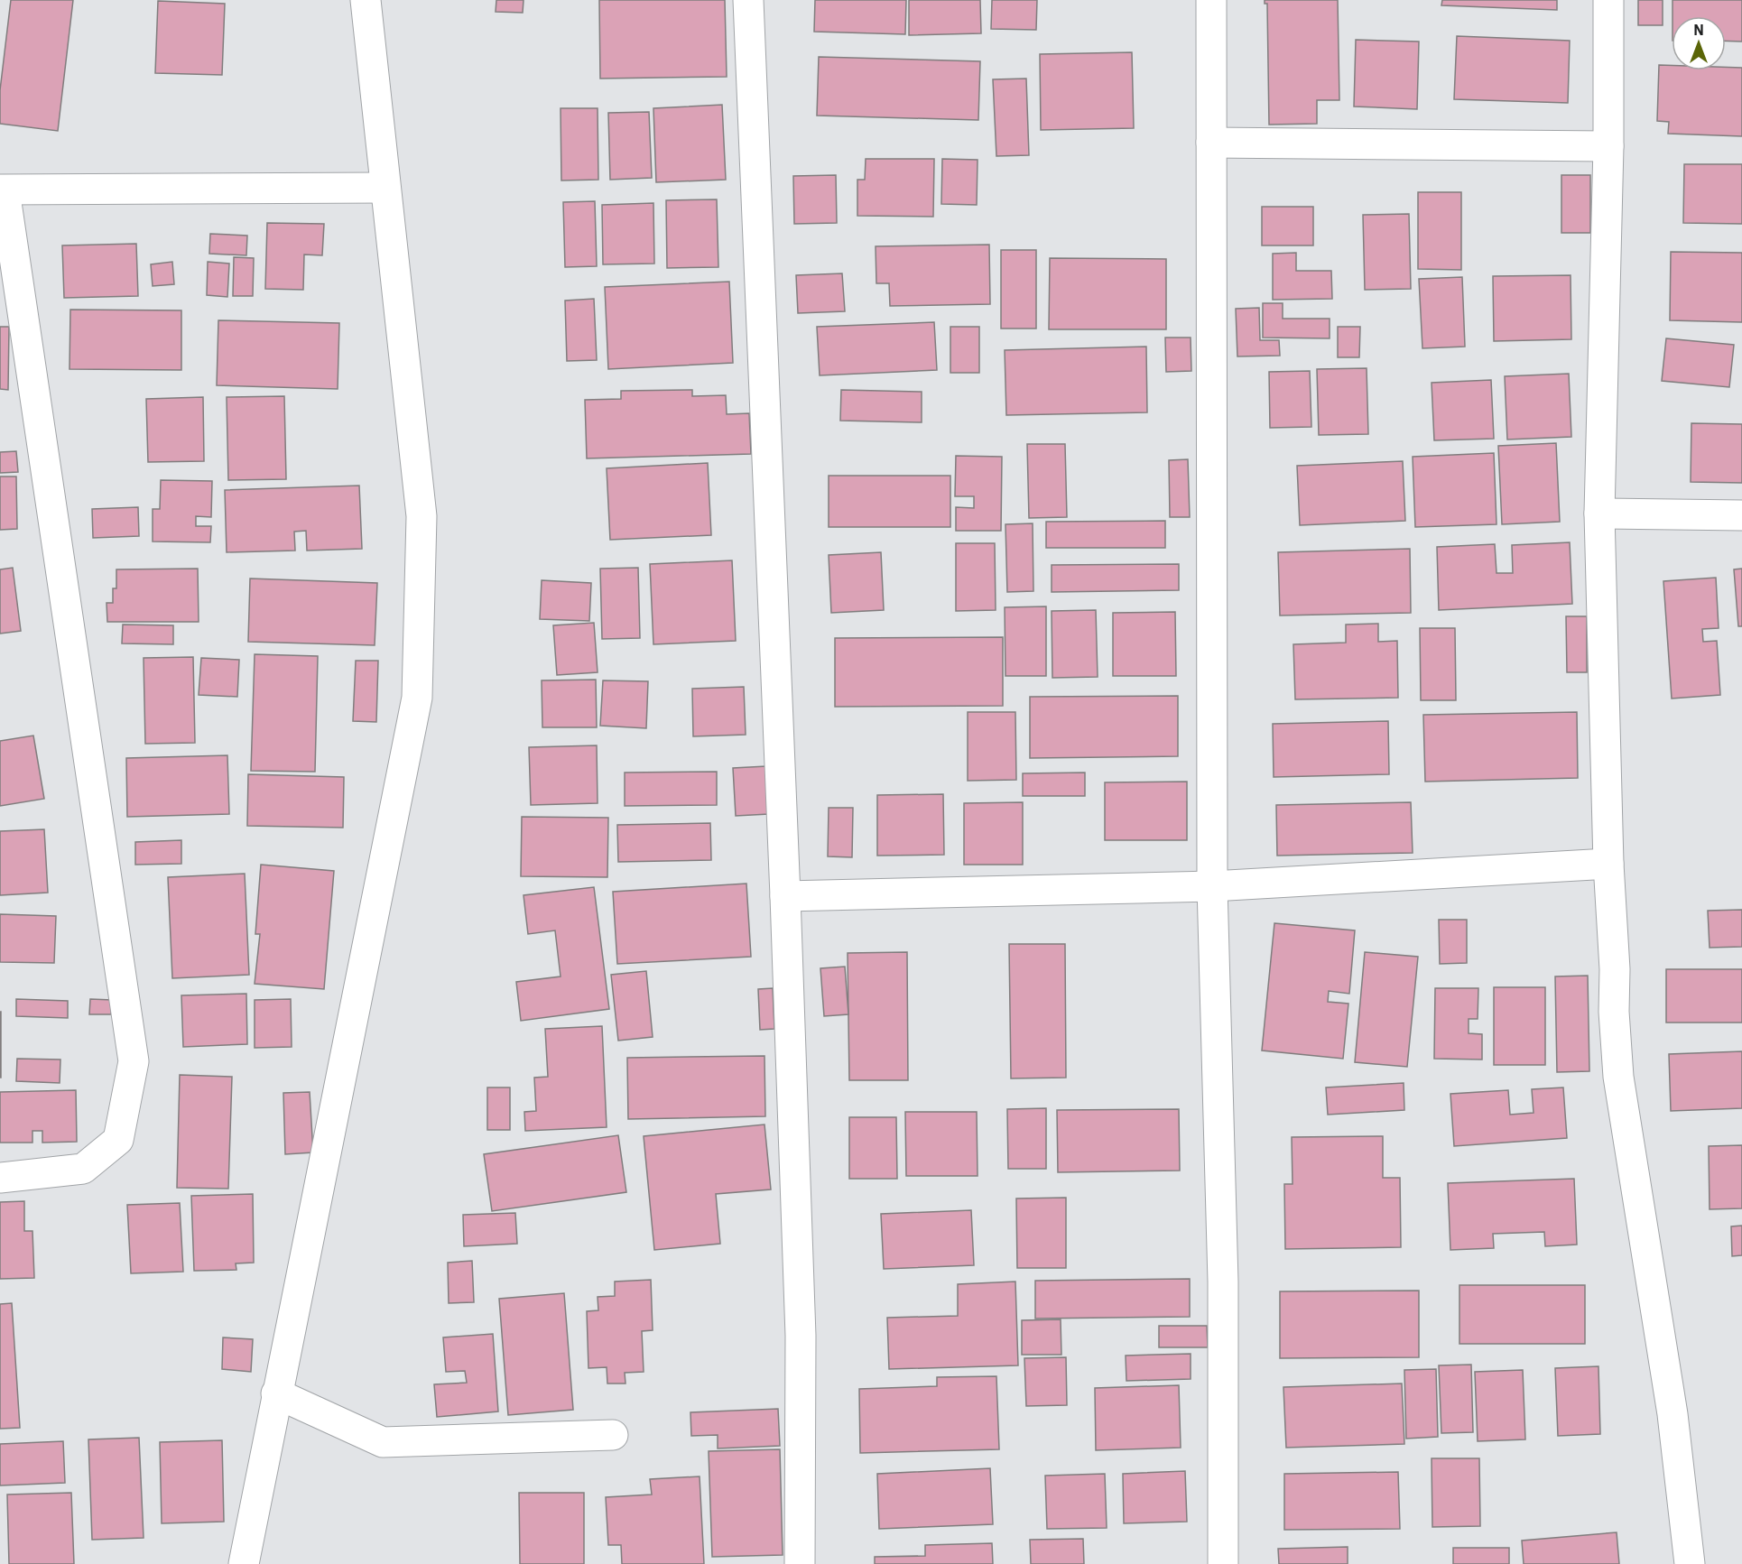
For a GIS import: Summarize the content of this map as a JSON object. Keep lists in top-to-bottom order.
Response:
{
  "north": "top"
}
